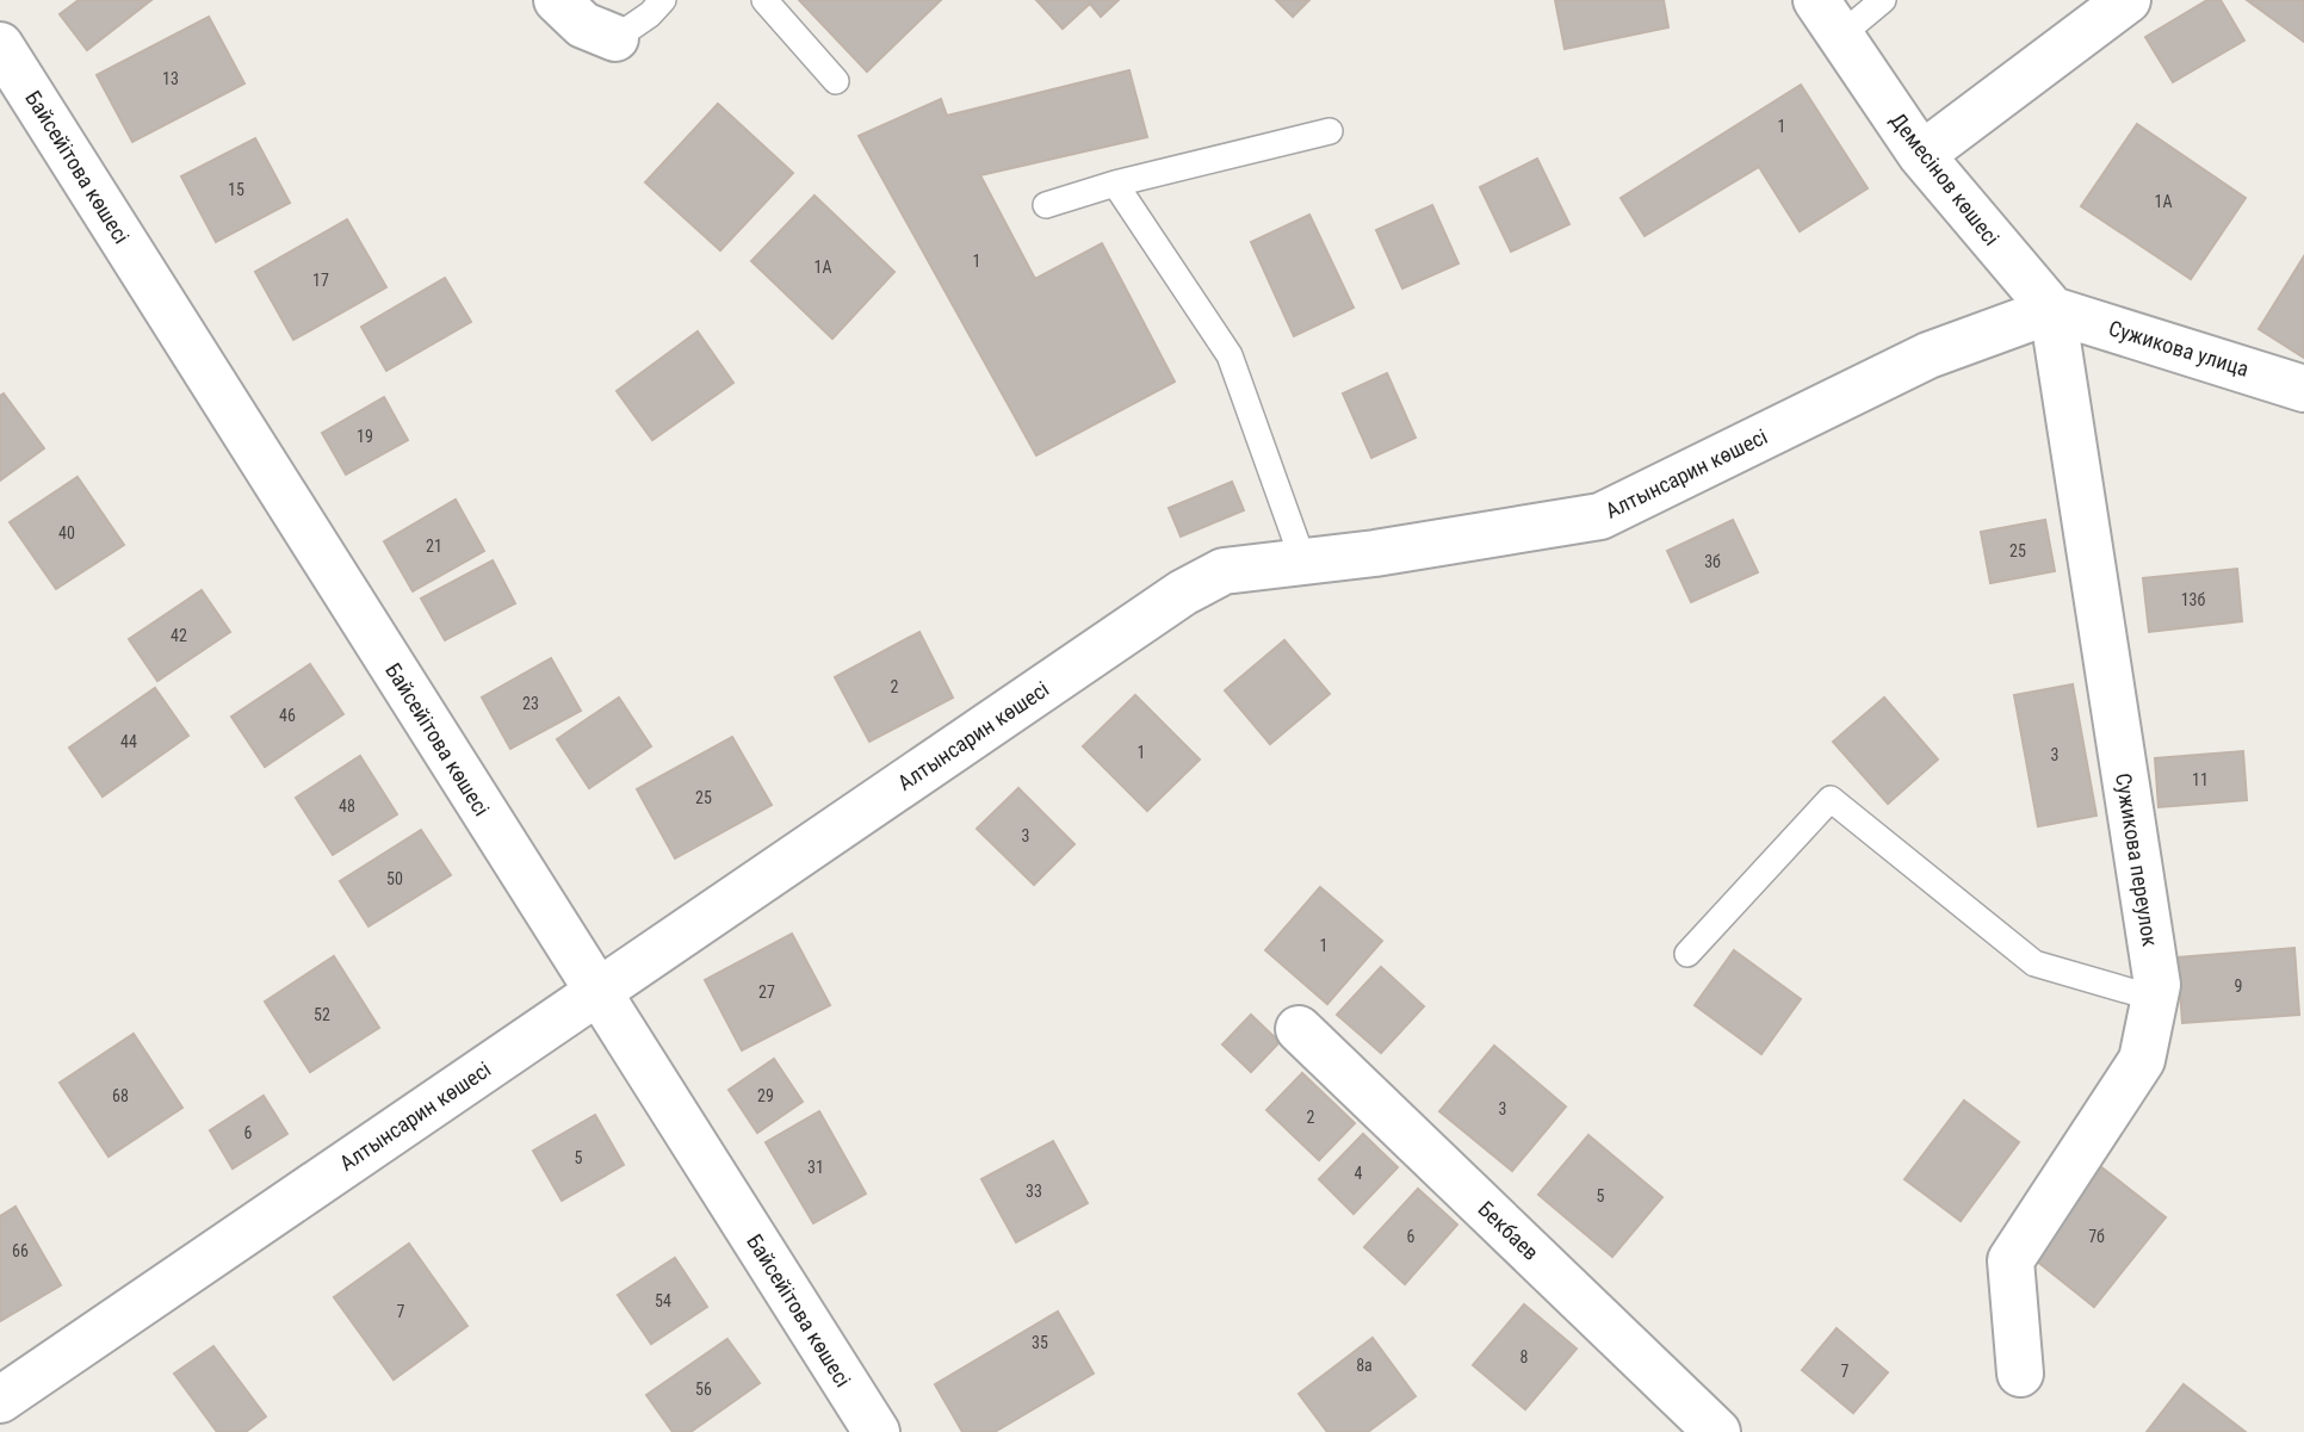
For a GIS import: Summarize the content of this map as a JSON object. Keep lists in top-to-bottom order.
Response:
{
  "streets": {
    "street": [
      "Байсейітова көшесі",
      "Демесінов көшесі",
      "Сужикова улица",
      "Алтынсарин көшесі",
      "Сужикова переулок",
      "Бекбаев"
    ]
  },
  "crossings": [
    ["Байсейітова көшесі", "Алтынсарин көшесі"],
    ["Демесінов көшесі", "Сужикова улица"],
    ["Демесінов көшесі", "Алтынсарин көшесі"],
    ["Демесінов көшесі", "Сужикова переулок"],
    ["Сужикова улица", "Алтынсарин көшесі"],
    ["Сужикова улица", "Сужикова переулок"],
    ["Алтынсарин көшесі", "Сужикова переулок"]
  ],
  "house_numbers": [
    "13",
    "1",
    "15",
    "1А",
    "1",
    "1А",
    "17",
    "19",
    "40",
    "21",
    "25",
    "3б",
    "13б",
    "42",
    "2",
    "23",
    "46",
    "44",
    "1",
    "3",
    "11",
    "25",
    "48",
    "3",
    "50",
    "1",
    "9",
    "27",
    "52",
    "68",
    "29",
    "3",
    "2",
    "6",
    "5",
    "31",
    "4",
    "33",
    "5",
    "6",
    "7б",
    "66",
    "54",
    "7",
    "35",
    "8",
    "8а",
    "7",
    "56"
  ]
}
